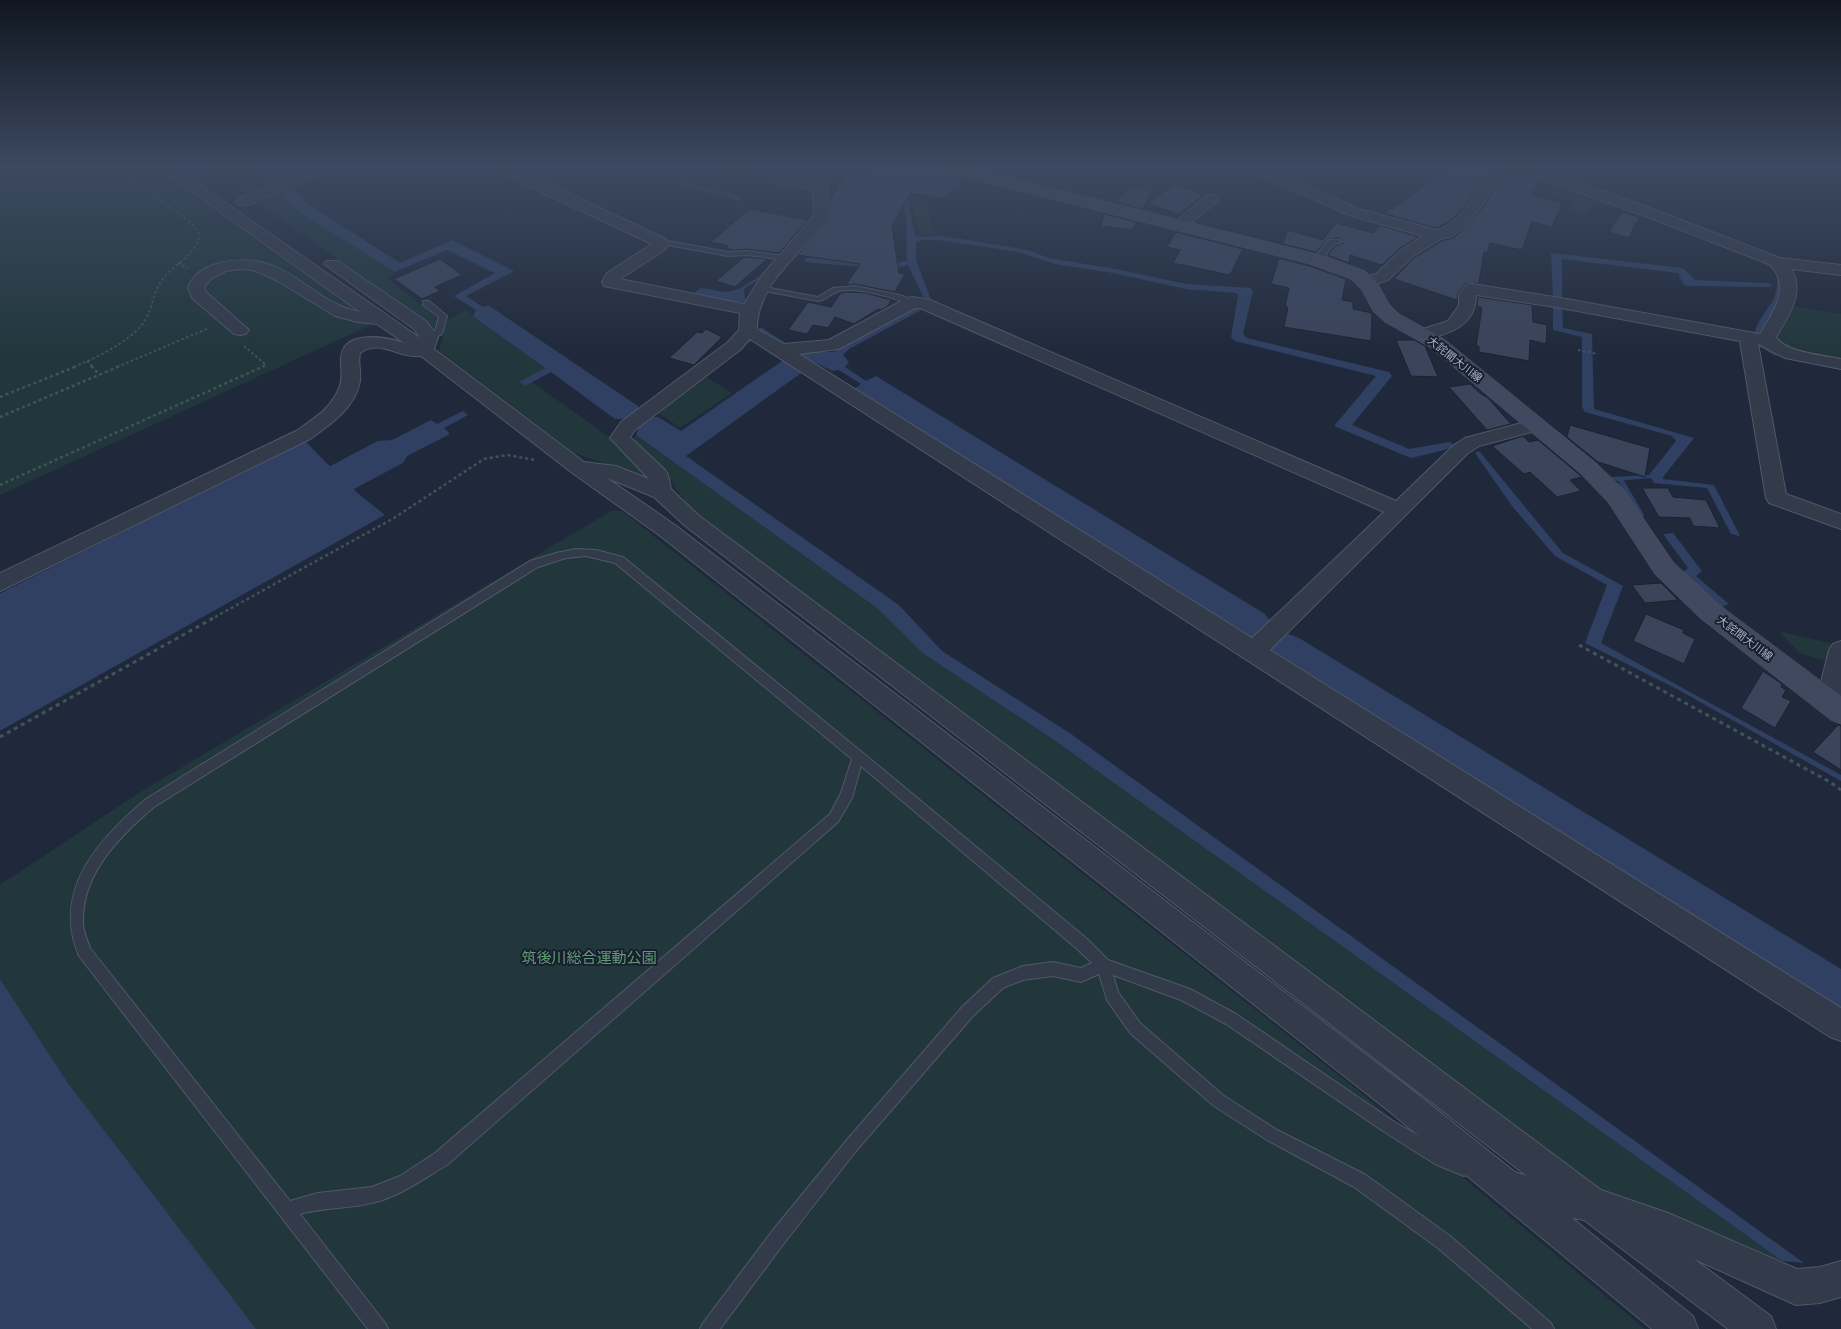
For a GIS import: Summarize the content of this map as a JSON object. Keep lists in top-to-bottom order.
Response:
{
  "streets": {
    "main road": ["大詫間大川線"]
  },
  "parks": ["筑後川総合運動公園"]
}
